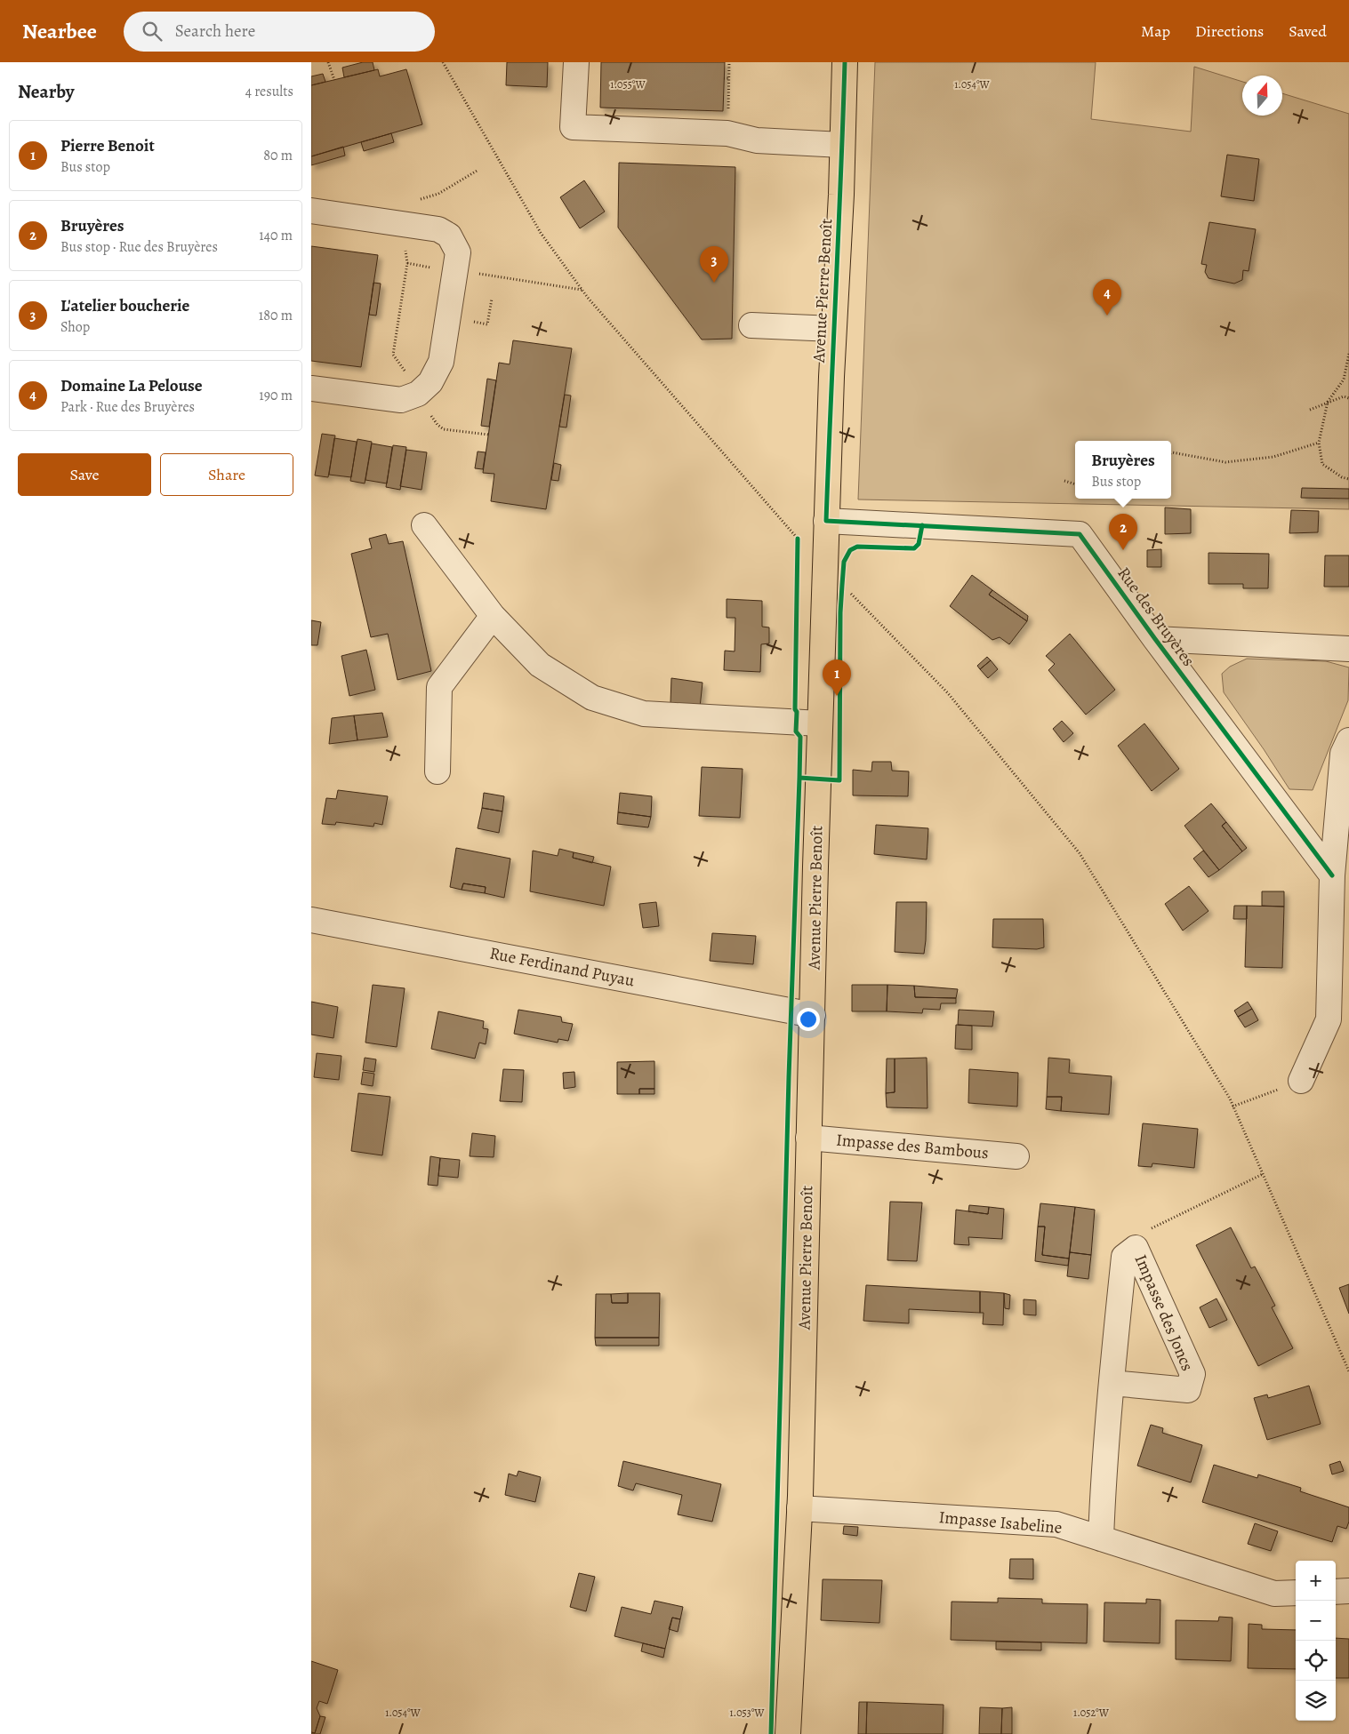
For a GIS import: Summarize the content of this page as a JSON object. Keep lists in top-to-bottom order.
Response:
{
  "streets": {
    "main road": ["Avenue Pierre Benoît"],
    "street": [
      "Rue des Bruyères",
      "Rue Ferdinand Puyau",
      "Impasse des Bambous",
      "Impasse des Joncs",
      "Impasse Isabeline"
    ]
  },
  "crossings": [
    ["Avenue Pierre Benoît", "Rue des Bruyères"],
    ["Avenue Pierre Benoît", "Rue Ferdinand Puyau"],
    ["Avenue Pierre Benoît", "Impasse des Bambous"],
    ["Avenue Pierre Benoît", "Impasse Isabeline"],
    ["Impasse des Joncs", "Impasse Isabeline"]
  ],
  "north": "top",
  "page": {
    "header": "Nearbee",
    "search": "Search here",
    "nav": ["Map", "Directions", "Saved"],
    "heading": ["Nearby", "4 results"],
    "list": [
      {
        "mark": "1",
        "name": "Pierre Benoit",
        "note": "Bus stop",
        "value": "80 m"
      },
      {
        "mark": "2",
        "name": "Bruyères",
        "note": "Bus stop · Rue des Bruyères",
        "value": "140 m"
      },
      {
        "mark": "3",
        "name": "L'atelier boucherie",
        "note": "Shop",
        "value": "180 m"
      },
      {
        "mark": "4",
        "name": "Domaine La Pelouse",
        "note": "Park · Rue des Bruyères",
        "value": "190 m"
      }
    ],
    "pins": [
      "3",
      "4",
      "2",
      "1"
    ],
    "buttons": ["Save", "Share"],
    "popup": ["Bruyères", "Bus stop"],
    "map_buttons": ["+", "−"]
  },
  "coordinates": [
    "1.054°W",
    "1.055°W",
    "1.053°W",
    "1.052°W"
  ]
}
